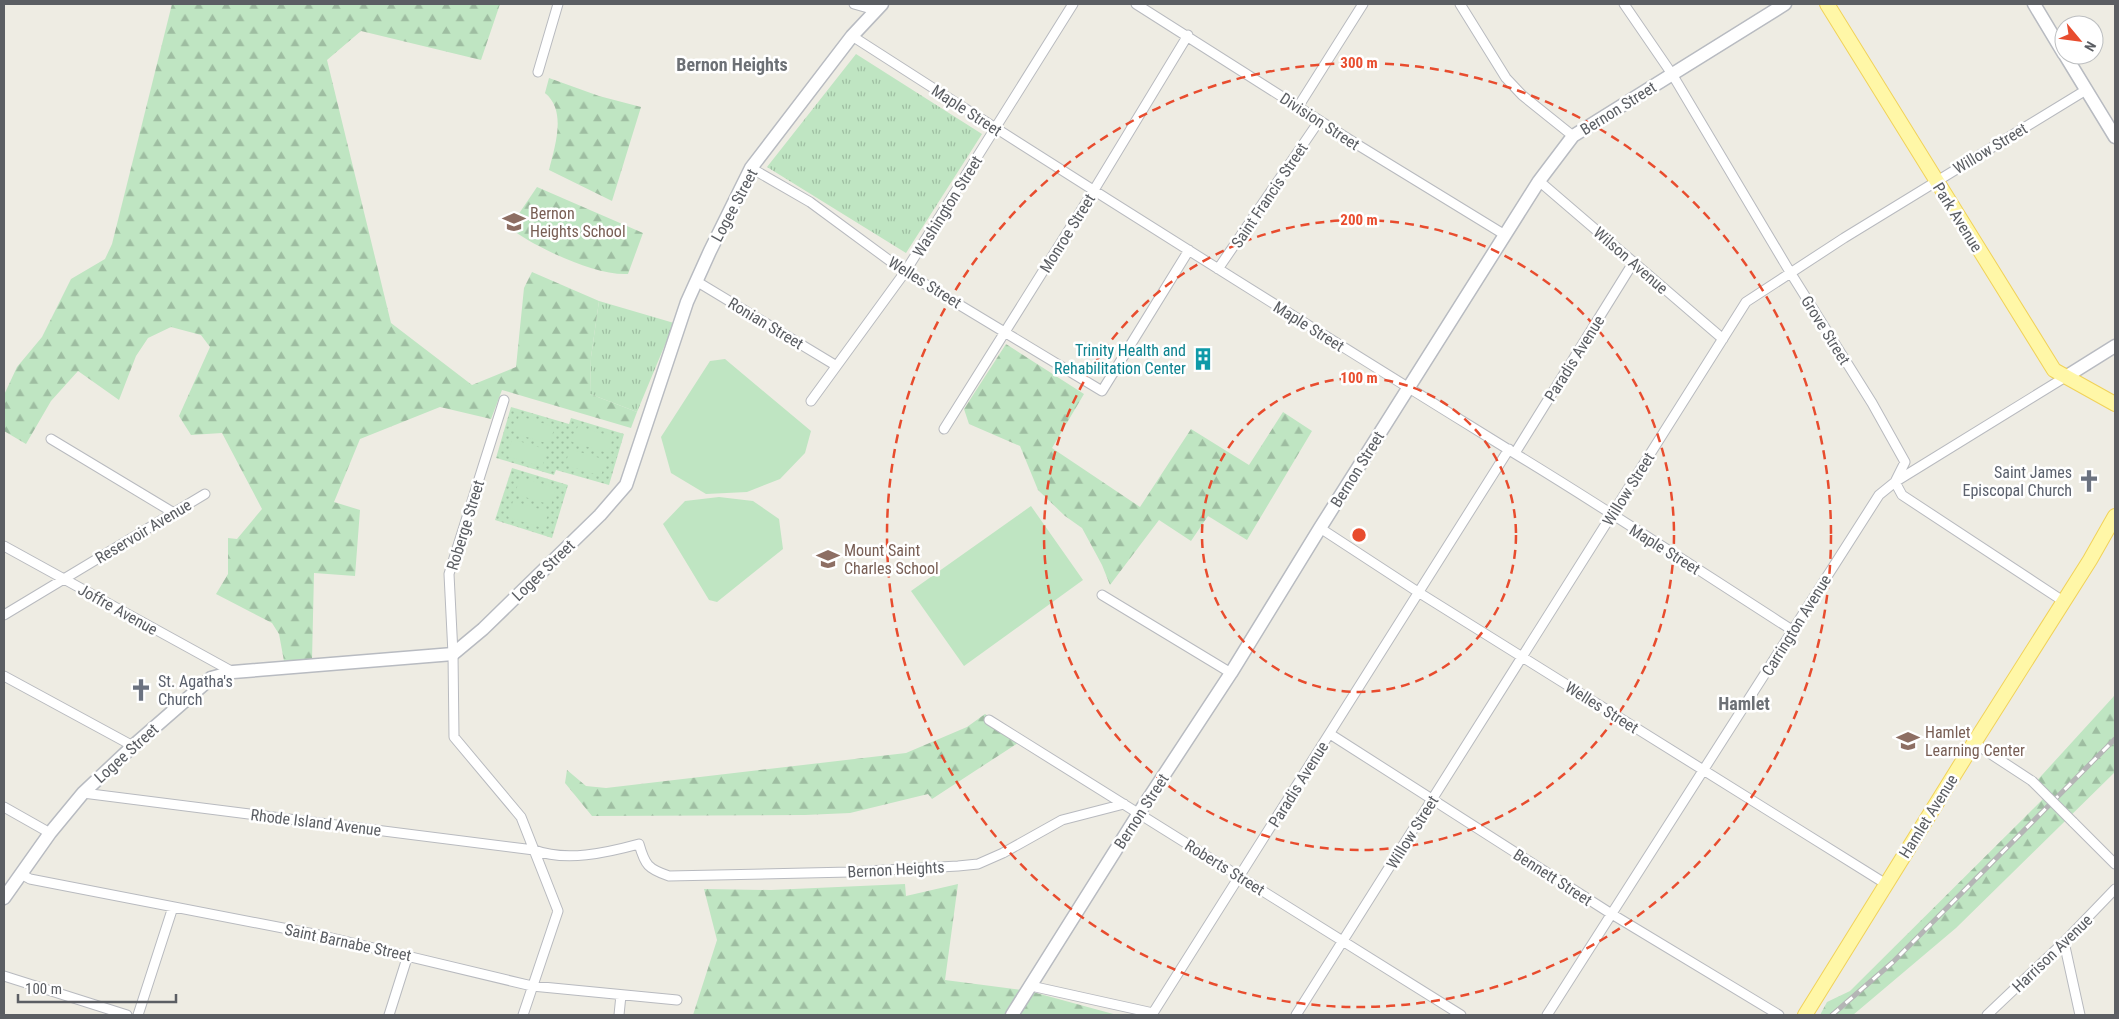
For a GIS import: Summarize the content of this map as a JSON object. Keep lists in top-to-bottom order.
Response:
{
  "streets": {
    "main road": ["Park Avenue", "Hamlet Avenue"],
    "street": [
      "Bernon Street",
      "Maple Street",
      "Division Street",
      "Willow Street",
      "Saint Francis Street",
      "Logee Street",
      "Washington Street",
      "Monroe Street",
      "Wilson Avenue",
      "Welles Street",
      "Ronian Street",
      "Grove Street",
      "Paradis Avenue",
      "Roberge Street",
      "Reservoir Avenue",
      "Joffre Avenue",
      "Carrington Avenue",
      "Rhode Island Avenue",
      "Roberts Street",
      "Bernon Heights",
      "Bennett Street",
      "Saint Barnabe Street",
      "Harrison Avenue"
    ]
  },
  "crossings": [
    ["Bernon Street", "Maple Street"],
    ["Bernon Street", "Division Street"],
    ["Bernon Street", "Wilson Avenue"],
    ["Bernon Street", "Welles Street"],
    ["Bernon Street", "Grove Street"],
    ["Bernon Street", "Paradis Avenue"],
    ["Bernon Street", "Roberts Street"],
    ["Maple Street", "Willow Street"],
    ["Maple Street", "Saint Francis Street"],
    ["Maple Street", "Logee Street"],
    ["Maple Street", "Washington Street"],
    ["Maple Street", "Monroe Street"],
    ["Maple Street", "Welles Street"],
    ["Maple Street", "Paradis Avenue"],
    ["Maple Street", "Carrington Avenue"],
    ["Division Street", "Saint Francis Street"],
    ["Division Street", "Monroe Street"],
    ["Willow Street", "Park Avenue"],
    ["Willow Street", "Wilson Avenue"],
    ["Willow Street", "Welles Street"],
    ["Willow Street", "Grove Street"],
    ["Willow Street", "Roberts Street"],
    ["Willow Street", "Bennett Street"],
    ["Logee Street", "Welles Street"],
    ["Logee Street", "Ronian Street"],
    ["Logee Street", "Roberge Street"],
    ["Logee Street", "Joffre Avenue"],
    ["Logee Street", "Rhode Island Avenue"],
    ["Logee Street", "Saint Barnabe Street"],
    ["Washington Street", "Welles Street"],
    ["Washington Street", "Ronian Street"],
    ["Park Avenue", "Carrington Avenue"],
    ["Monroe Street", "Welles Street"],
    ["Wilson Avenue", "Paradis Avenue"],
    ["Welles Street", "Paradis Avenue"],
    ["Welles Street", "Carrington Avenue"],
    ["Welles Street", "Hamlet Avenue"],
    ["Grove Street", "Carrington Avenue"],
    ["Paradis Avenue", "Roberts Street"],
    ["Paradis Avenue", "Bennett Street"],
    ["Roberge Street", "Rhode Island Avenue"],
    ["Roberge Street", "Saint Barnabe Street"],
    ["Reservoir Avenue", "Joffre Avenue"],
    ["Carrington Avenue", "Bennett Street"],
    ["Rhode Island Avenue", "Bernon Heights"],
    ["Roberts Street", "Bernon Heights"]
  ],
  "districts": ["Bernon Heights", "Hamlet"],
  "places": {
    "school or university": ["Bernon Heights School", "Mount Saint Charles School", "Hamlet Learning Center"],
    "building": ["Trinity Health and Rehabilitation Center"],
    "church": ["Saint James Episcopal Church", "St. Agatha's Church"]
  },
  "scale_bar": "100 m",
  "north": "bottom right",
  "rings": ["300 m", "200 m", "100 m"]
}
